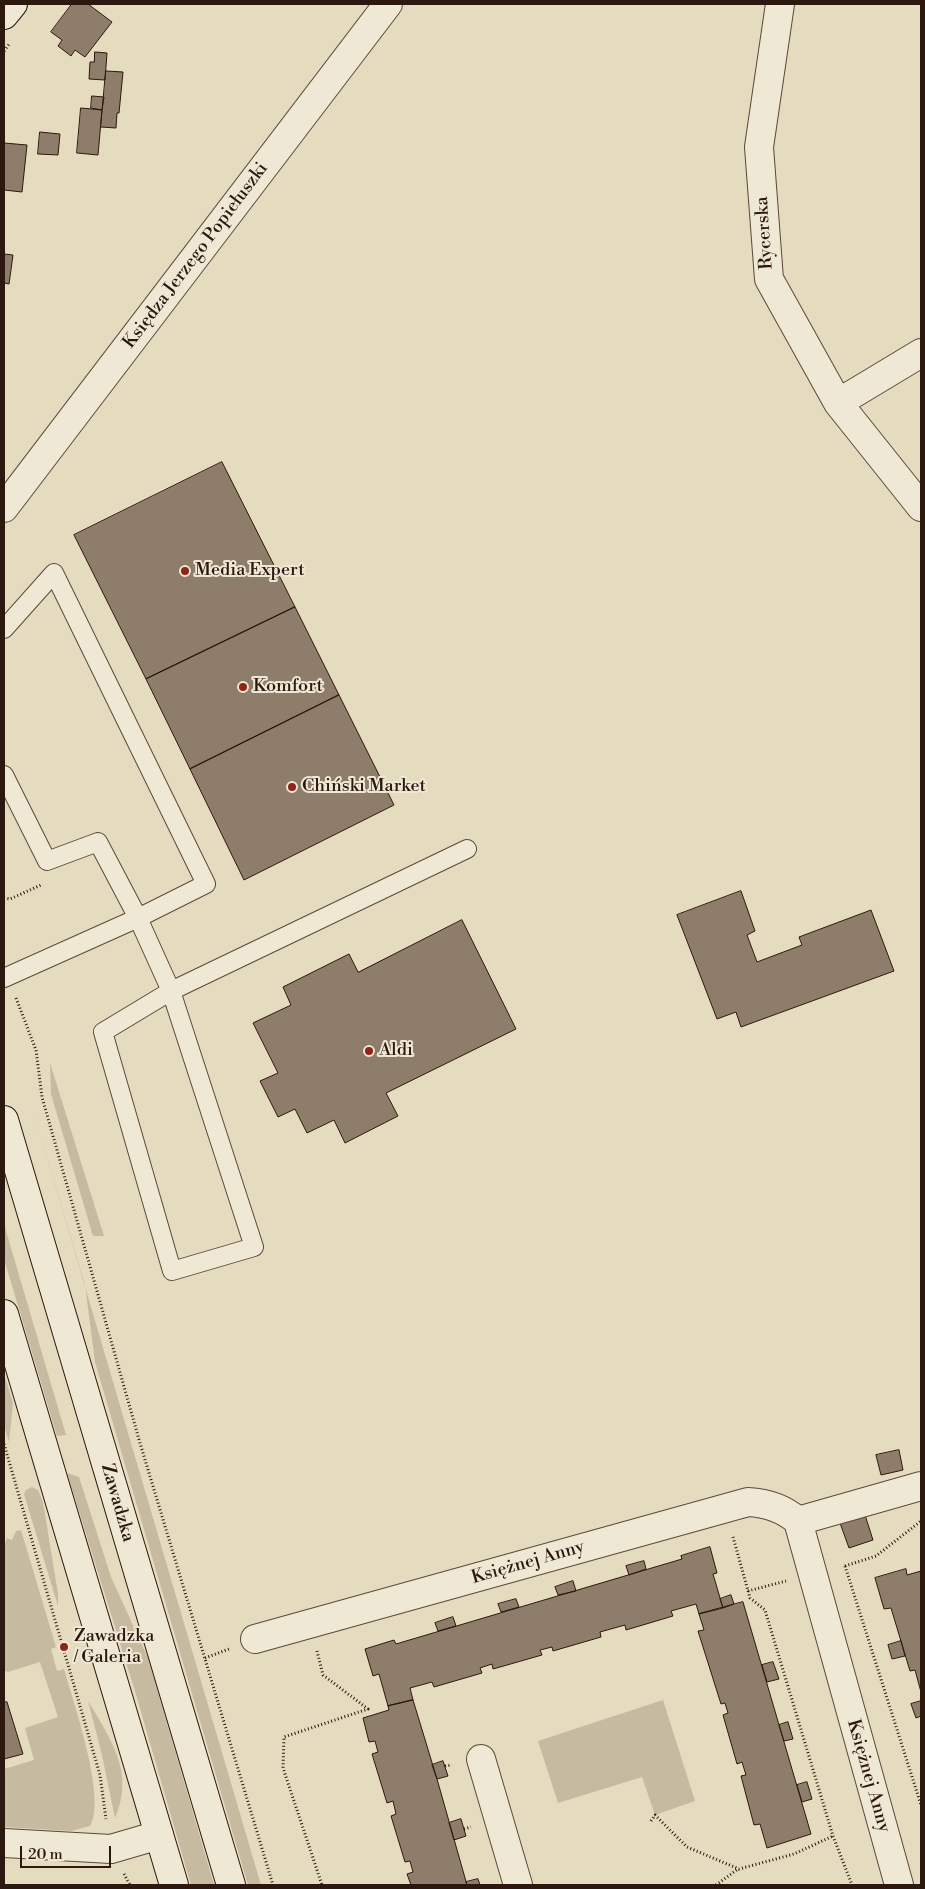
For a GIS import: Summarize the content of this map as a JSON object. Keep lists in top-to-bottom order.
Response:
{
  "streets": {
    "street": [
      "Rycerska",
      "Księdza Jerzego Popiełuszki",
      "Zawadzka",
      "Księżnej Anny"
    ]
  },
  "places": [
    "Media Expert",
    "Komfort",
    "Chiński Market",
    "Aldi",
    "Zawadzka / Galeria"
  ],
  "scale_bar": "20 m"
}
